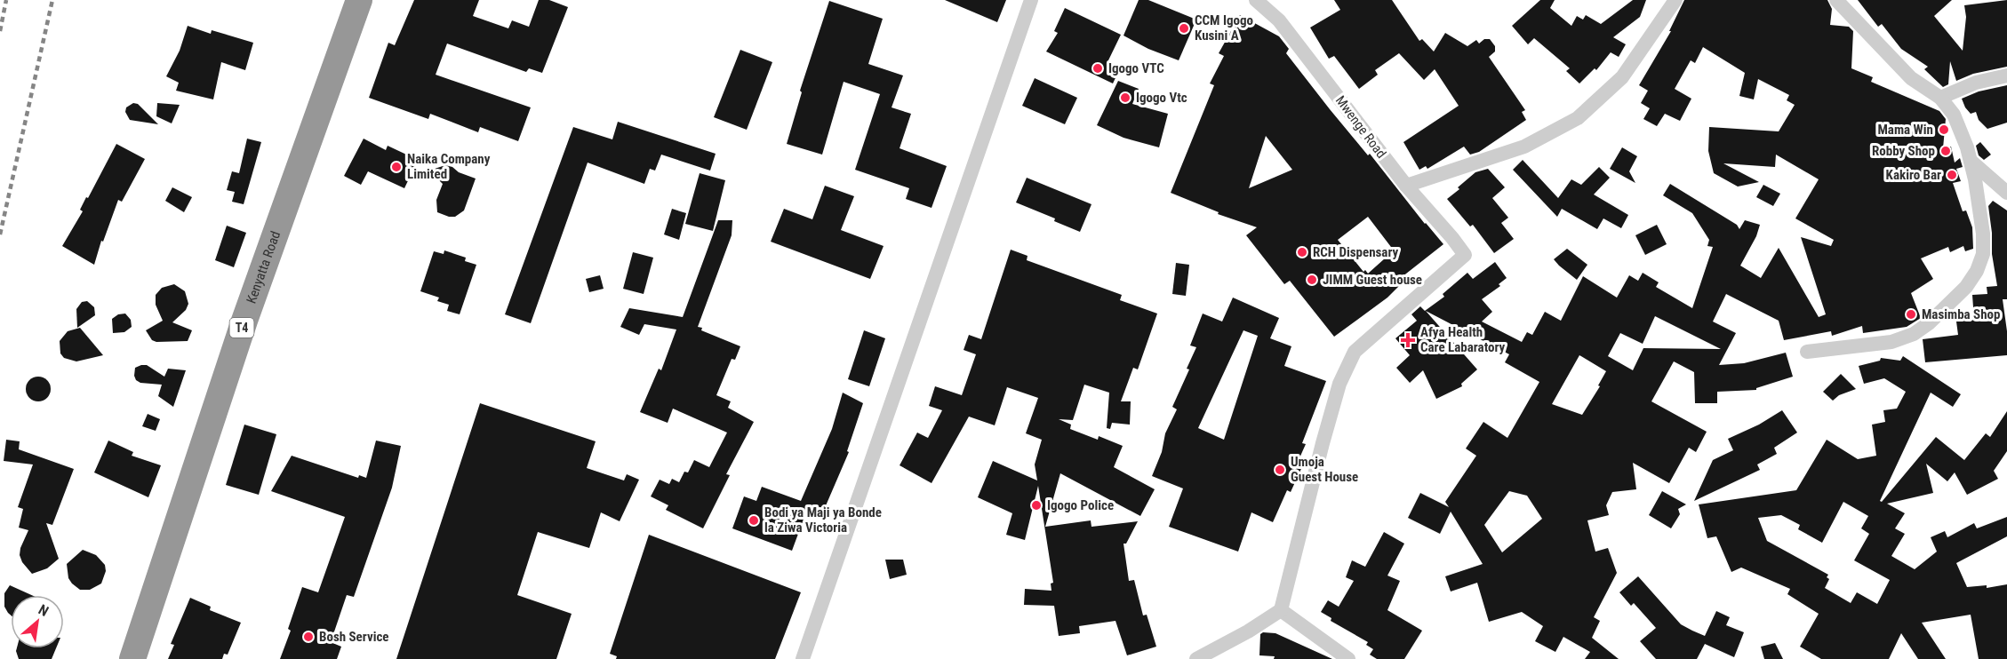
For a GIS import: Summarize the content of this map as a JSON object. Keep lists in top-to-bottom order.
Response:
{
  "streets": {
    "highway": ["Kenyatta Road", "T4"],
    "street": ["Mwenge Road"]
  },
  "places": {
    "other": [
      "CCM Igogo Kusini A",
      "Igogo VTC",
      "Igogo Vtc",
      "Mama Win",
      "Robby Shop",
      "Naika Company Limited",
      "Kakiro Bar",
      "RCH Dispensary",
      "JIMM Guest house",
      "Masimba Shop",
      "Umoja Guest House",
      "Igogo Police",
      "Bodi ya Maji ya Bonde la Ziwa Victoria",
      "Bosh Service"
    ],
    "health": ["Afya Health Care Labaratory"]
  },
  "north": "top right"
}
